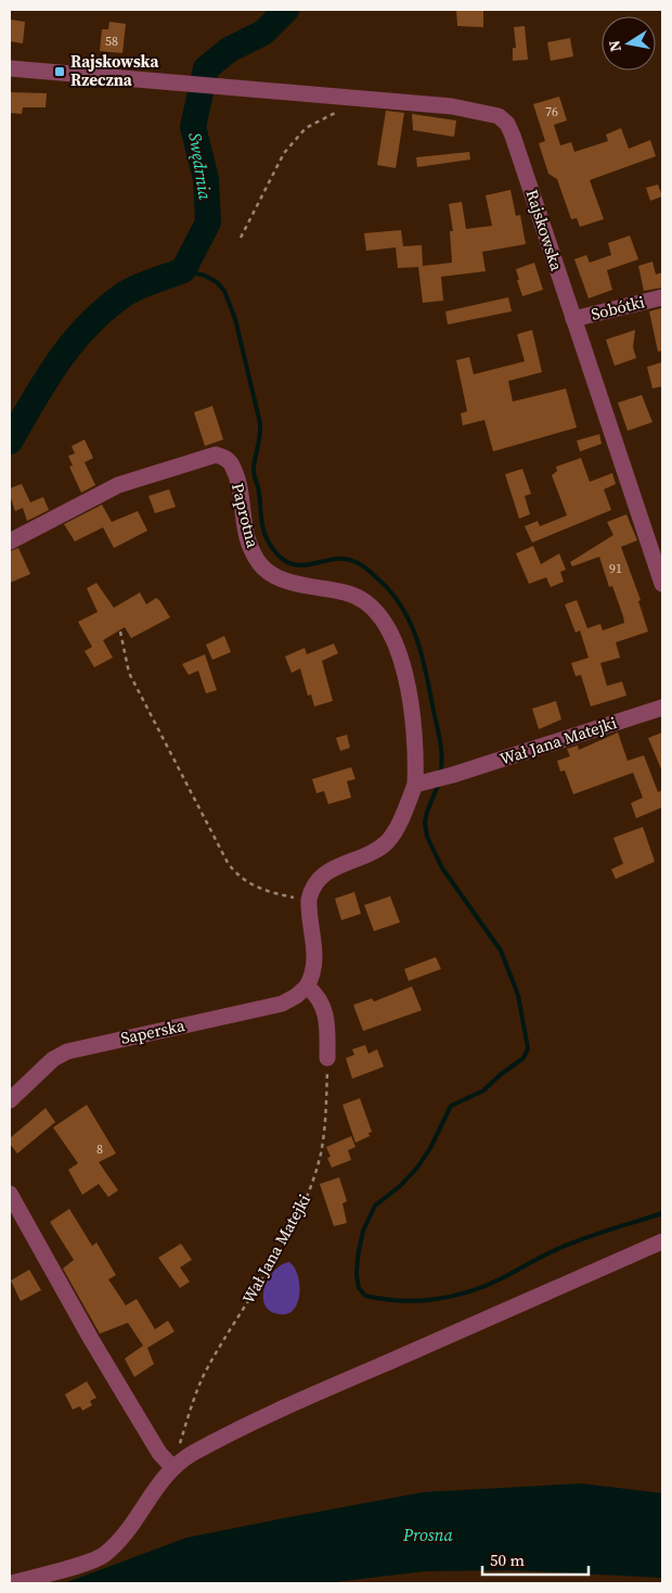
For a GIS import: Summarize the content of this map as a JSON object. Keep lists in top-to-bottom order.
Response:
{
  "streets": {
    "street": [
      "Rajskowska",
      "Sobótki",
      "Paprotna",
      "Wał Jana Matejki",
      "Saperska"
    ]
  },
  "crossings": [
    ["Rajskowska", "Sobótki"],
    ["Paprotna", "Wał Jana Matejki"]
  ],
  "water": ["Swędrnia", "Prosna"],
  "places": {
    "transit": ["Rajskowska Rzeczna"]
  },
  "house_numbers": [
    "58",
    "76",
    "91",
    "8"
  ],
  "scale_bar": "50 m",
  "north": "left"
}
